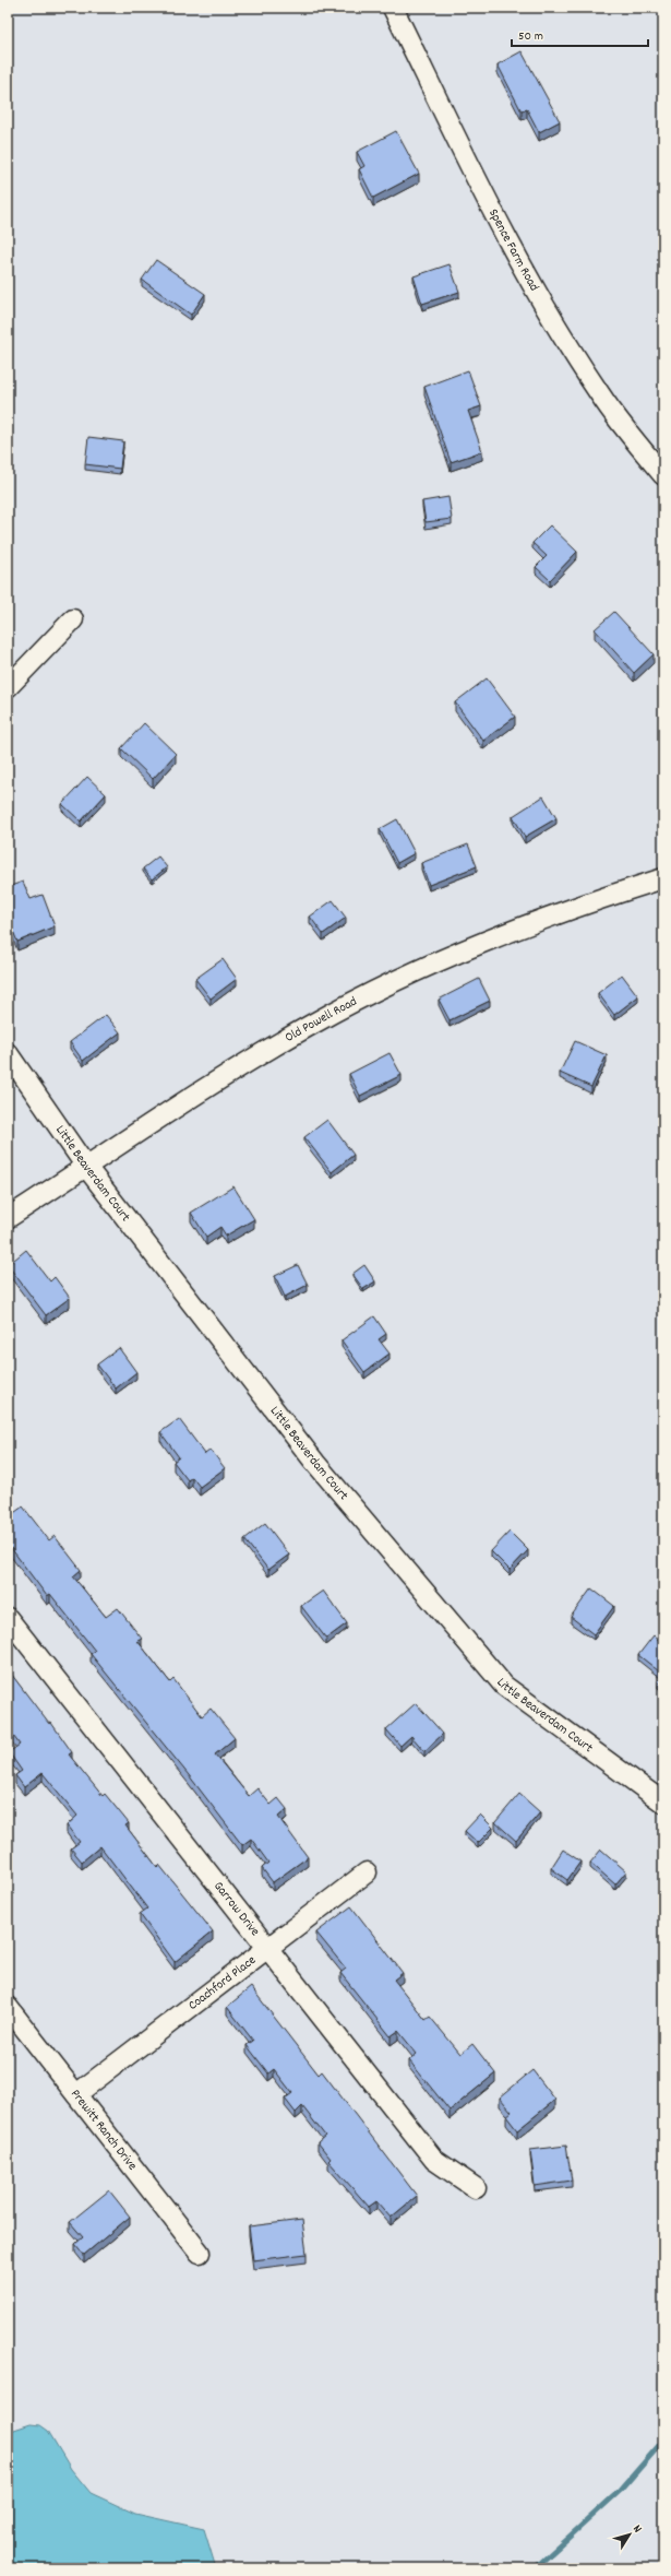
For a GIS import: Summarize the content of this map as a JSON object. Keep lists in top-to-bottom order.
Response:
{
  "streets": {
    "street": [
      "Spence Farm Road",
      "Old Powell Road",
      "Little Beaverdam Court",
      "Garrow Drive",
      "Coachford Place",
      "Prewitt Ranch Drive"
    ]
  },
  "crossings": [
    ["Old Powell Road", "Little Beaverdam Court"],
    ["Garrow Drive", "Coachford Place"],
    ["Coachford Place", "Prewitt Ranch Drive"]
  ],
  "scale_bar": "50 m",
  "north": "top right"
}
